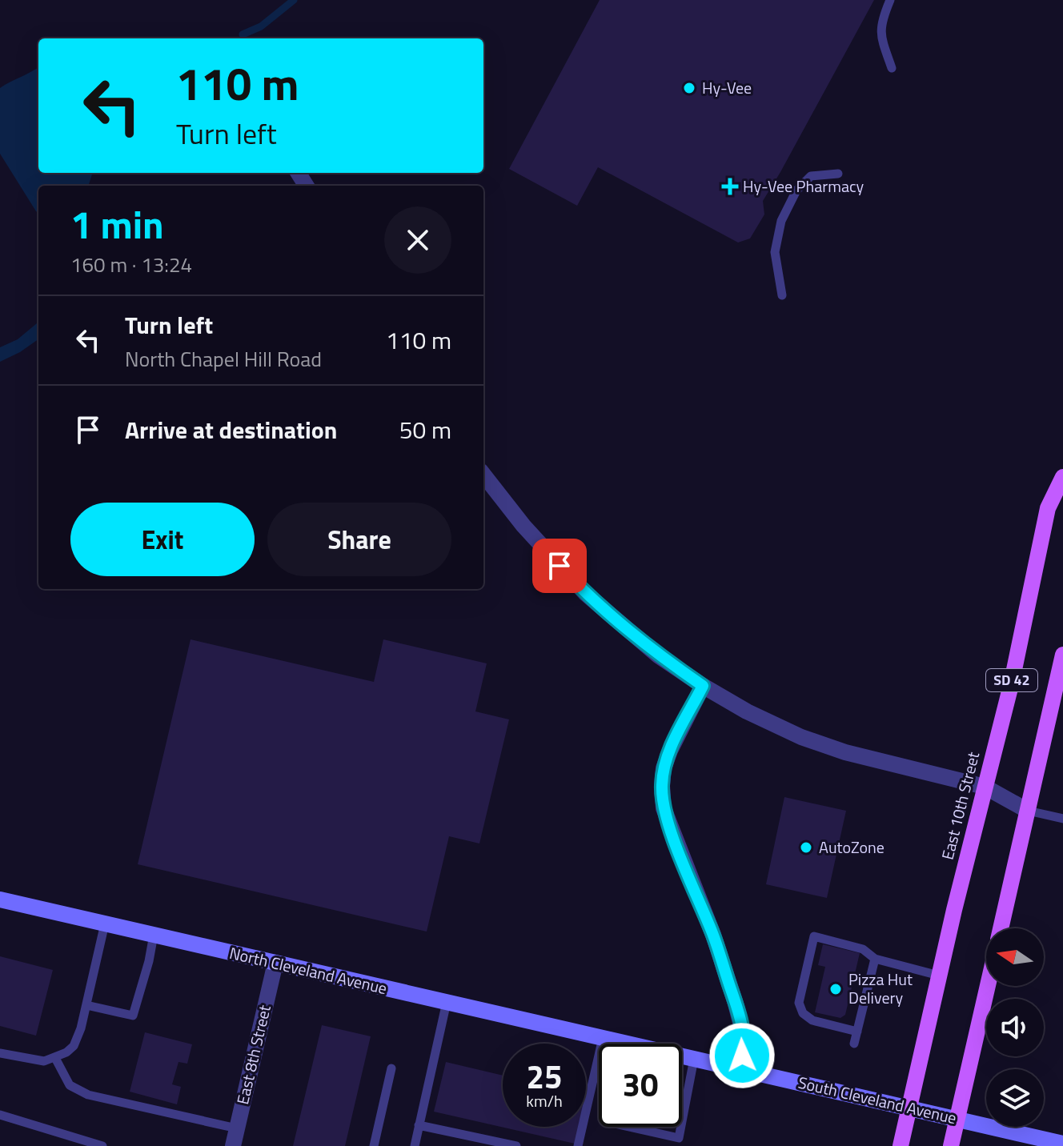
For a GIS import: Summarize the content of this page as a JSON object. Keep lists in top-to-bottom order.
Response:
{
  "streets": {
    "main road": ["SD 42", "East 10th Street"],
    "street": ["North Cleveland Avenue", "East 8th Street", "South Cleveland Avenue"]
  },
  "crossings": [
    ["SD 42", "South Cleveland Avenue"],
    ["East 10th Street", "South Cleveland Avenue"],
    ["North Cleveland Avenue", "East 8th Street"],
    ["North Cleveland Avenue", "South Cleveland Avenue"]
  ],
  "places": {
    "other": ["Hy-Vee", "AutoZone", "Pizza Hut Delivery"],
    "health": ["Hy-Vee Pharmacy"]
  },
  "north": "left",
  "page": {
    "turn": ["110 m", "Turn left"],
    "heading": ["1 min", "160 m · 13:24"],
    "list": [
      {
        "name": "Turn left",
        "note": "North Chapel Hill Road",
        "value": "110 m"
      },
      {
        "name": "Arrive at destination",
        "value": "50 m"
      }
    ],
    "buttons": ["Exit", "Share"],
    "speed": "25 km/h",
    "limit": "30"
  }
}
